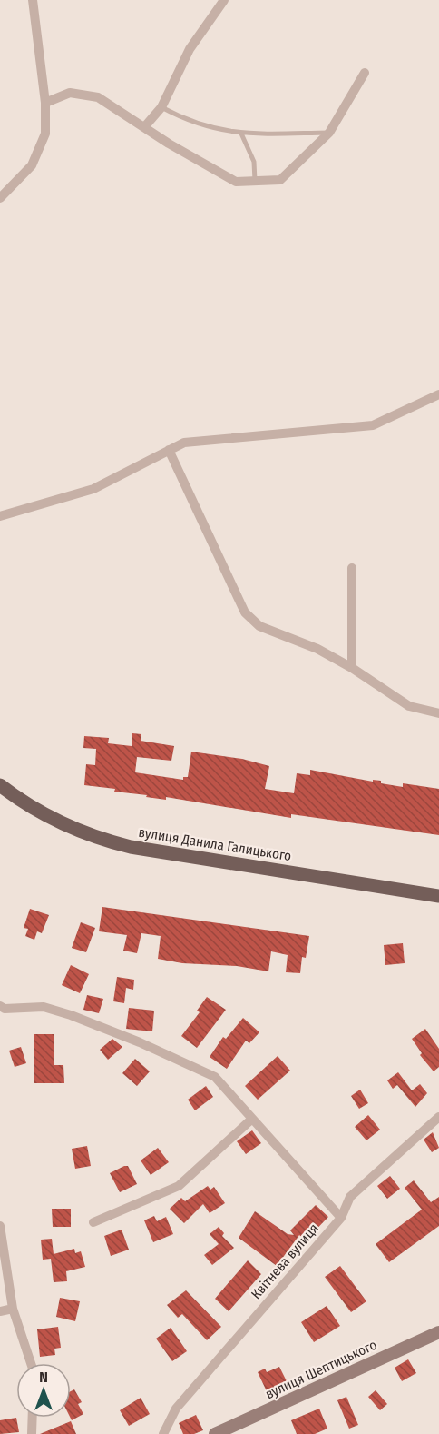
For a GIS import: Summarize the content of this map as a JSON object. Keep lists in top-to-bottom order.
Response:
{
  "streets": {
    "main road": ["вулиця Данила Галицького"],
    "street": ["Квітнева вулиця", "вулиця Шептицького"]
  },
  "north": "top"
}
